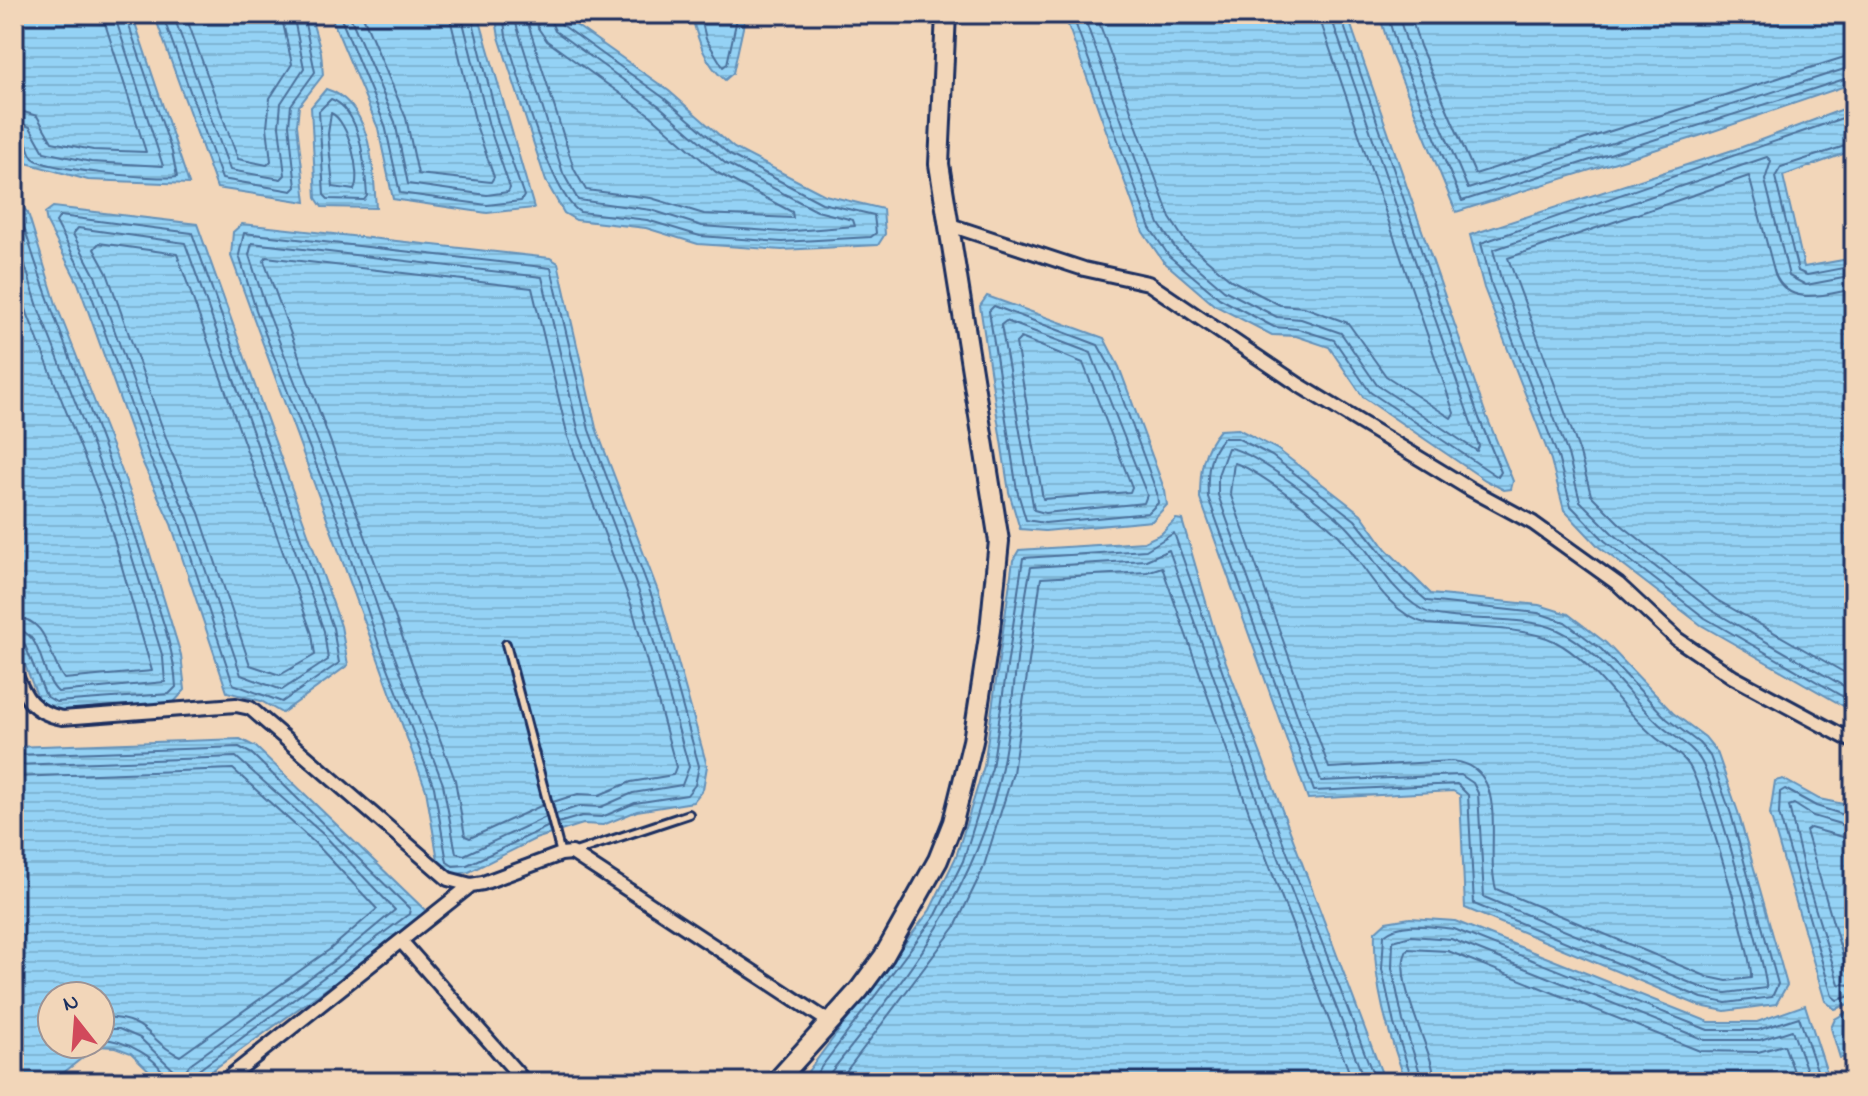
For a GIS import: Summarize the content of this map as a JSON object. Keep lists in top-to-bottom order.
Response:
{
  "north": "top"
}
